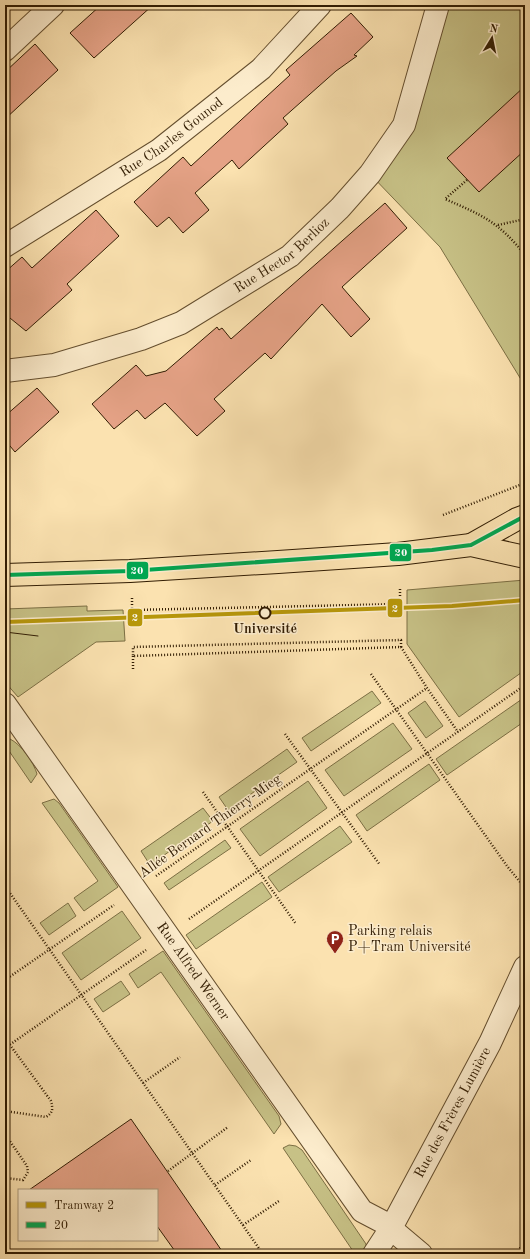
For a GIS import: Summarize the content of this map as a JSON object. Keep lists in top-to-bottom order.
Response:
{
  "streets": {
    "street": [
      "Rue Charles Gounod",
      "Rue Hector Berlioz",
      "Rue Alfred Werner",
      "Rue des Frères Lumière"
    ],
    "path": ["Allée Bernard Thierry-Mieg"]
  },
  "crossings": [
    ["Allée Bernard Thierry-Mieg", "Rue Alfred Werner"],
    ["Rue Alfred Werner", "Rue des Frères Lumière"]
  ],
  "places": {
    "other": ["Université"],
    "parking": ["Parking relais P+Tram Université"]
  },
  "lines": ["transit line 20", "tram line 2"],
  "legend": ["Tramway 2", "20"],
  "north": "top"
}
